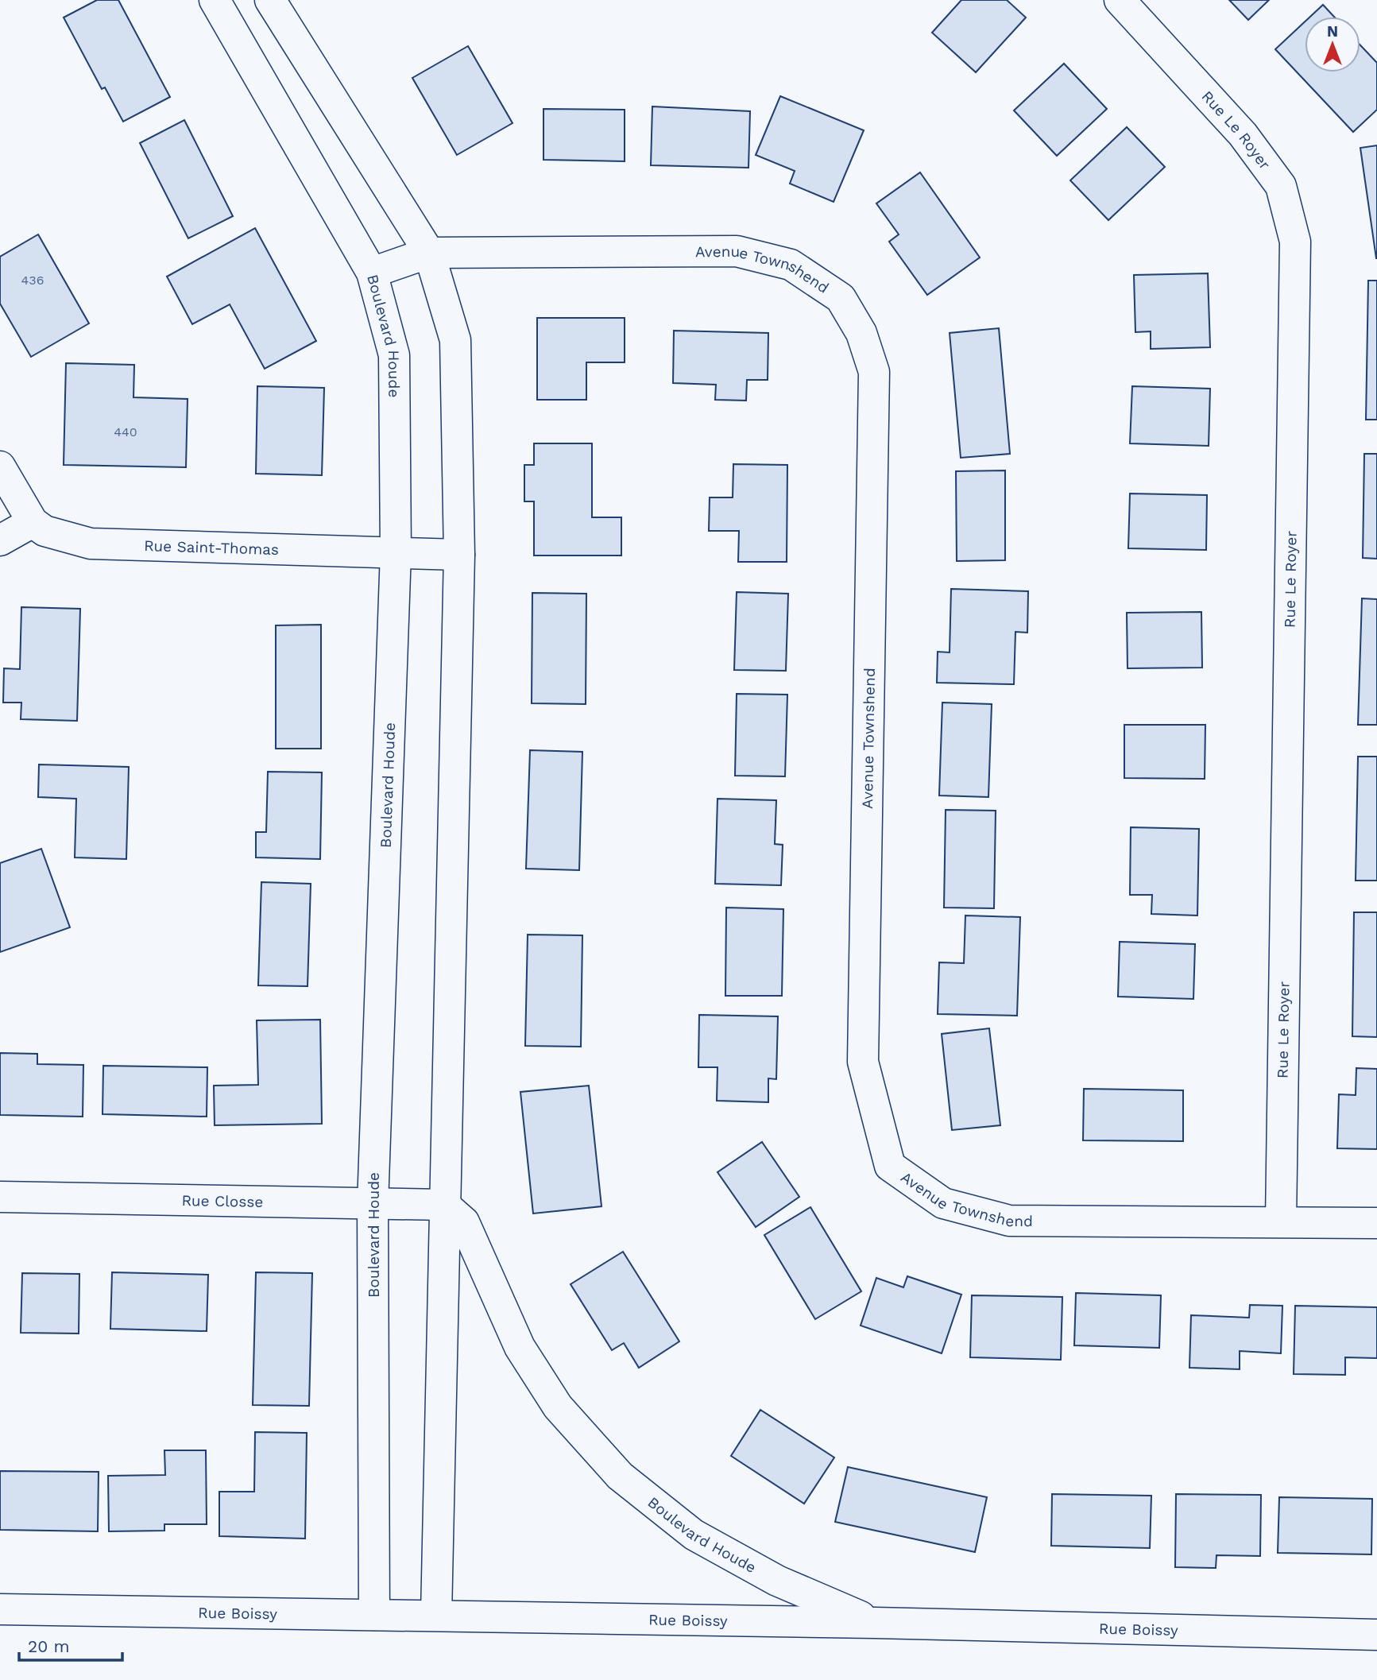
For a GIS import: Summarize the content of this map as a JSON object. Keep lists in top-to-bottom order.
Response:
{
  "streets": {
    "street": [
      "Rue Le Royer",
      "Avenue Townshend",
      "Boulevard Houde",
      "Rue Saint-Thomas",
      "Rue Closse",
      "Rue Boissy"
    ]
  },
  "crossings": [
    ["Rue Le Royer", "Avenue Townshend"],
    ["Avenue Townshend", "Boulevard Houde"],
    ["Boulevard Houde", "Rue Saint-Thomas"],
    ["Boulevard Houde", "Rue Closse"],
    ["Boulevard Houde", "Rue Boissy"]
  ],
  "house_numbers": ["436", "440"],
  "scale_bar": "20 m",
  "north": "top"
}
